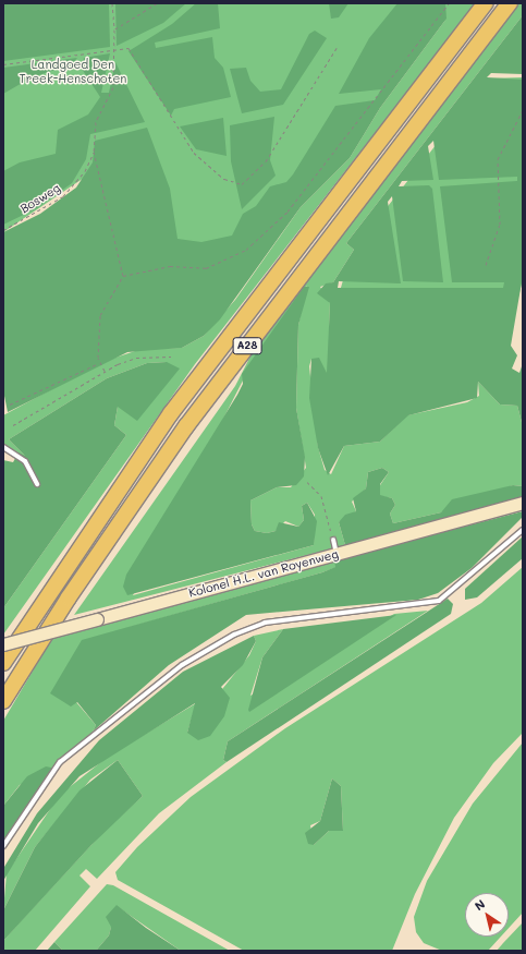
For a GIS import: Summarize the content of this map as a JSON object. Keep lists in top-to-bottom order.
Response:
{
  "streets": {
    "highway": ["A28"],
    "street": ["Kolonel H.L. van Royenweg"],
    "path": ["Bosweg"]
  },
  "parks": ["Landgoed Den Treek-Henschoten"],
  "north": "top left"
}
